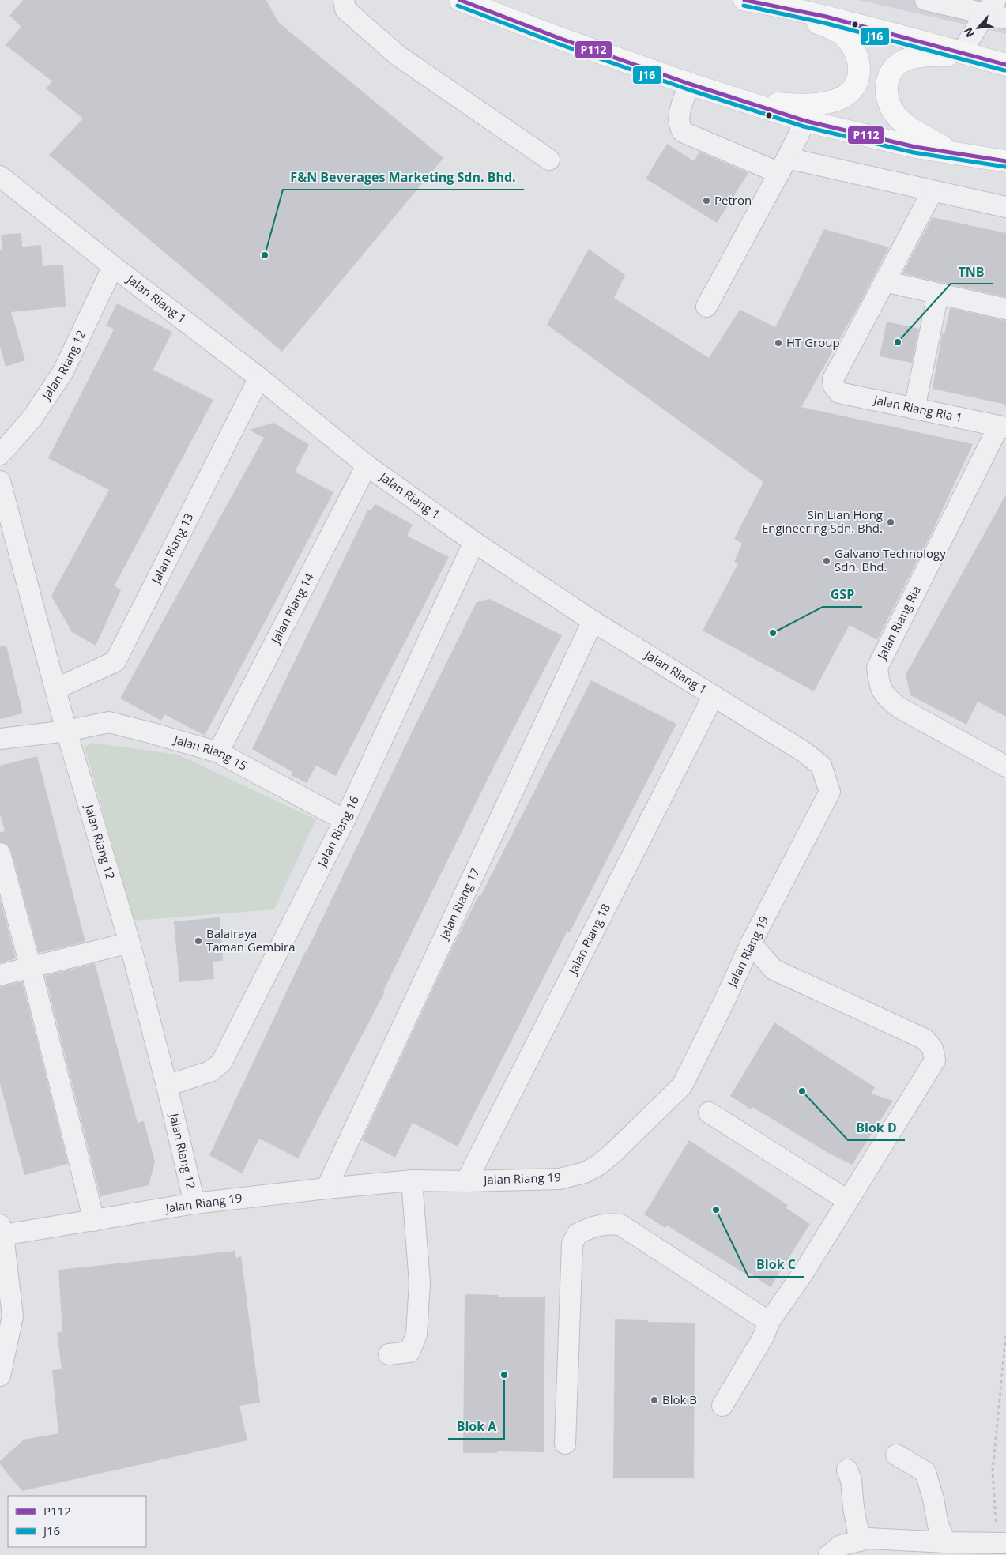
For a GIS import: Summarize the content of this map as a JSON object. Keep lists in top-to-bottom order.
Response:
{
  "streets": {
    "street": [
      "Jalan Riang 1",
      "Jalan Riang 12",
      "Jalan Riang Ria 1",
      "Jalan Riang 13",
      "Jalan Riang 14",
      "Jalan Riang Ria",
      "Jalan Riang 15",
      "Jalan Riang 16",
      "Jalan Riang 17",
      "Jalan Riang 18",
      "Jalan Riang 19"
    ]
  },
  "crossings": [
    ["Jalan Riang 1", "Jalan Riang 12"],
    ["Jalan Riang 1", "Jalan Riang 13"],
    ["Jalan Riang 1", "Jalan Riang 14"],
    ["Jalan Riang 1", "Jalan Riang 16"],
    ["Jalan Riang 1", "Jalan Riang 17"],
    ["Jalan Riang 1", "Jalan Riang 18"],
    ["Jalan Riang 1", "Jalan Riang 19"],
    ["Jalan Riang 12", "Jalan Riang 13"],
    ["Jalan Riang 12", "Jalan Riang 15"],
    ["Jalan Riang 12", "Jalan Riang 16"],
    ["Jalan Riang 12", "Jalan Riang 19"],
    ["Jalan Riang Ria 1", "Jalan Riang Ria"],
    ["Jalan Riang 14", "Jalan Riang 15"],
    ["Jalan Riang 15", "Jalan Riang 16"],
    ["Jalan Riang 17", "Jalan Riang 19"],
    ["Jalan Riang 18", "Jalan Riang 19"]
  ],
  "places": [
    "Petron",
    "F&N Beverages Marketing Sdn. Bhd.",
    "TNB",
    "HT Group",
    "Sin Lian Hong Engineering Sdn. Bhd.",
    "Galvano Technology Sdn. Bhd.",
    "GSP",
    "Balairaya Taman Gembira",
    "Blok D",
    "Blok C",
    "Blok A",
    "Blok B"
  ],
  "lines": ["transit line P112", "transit line J16"],
  "legend": ["P112", "J16"],
  "north": "bottom left"
}
